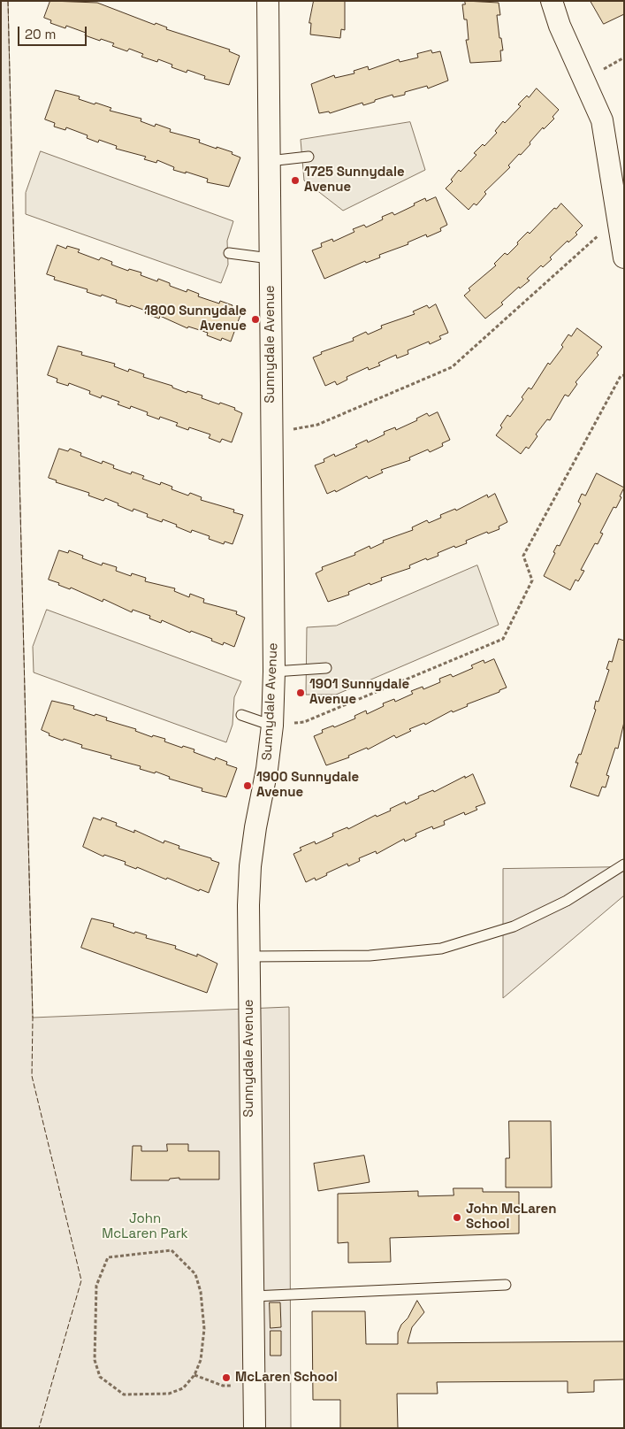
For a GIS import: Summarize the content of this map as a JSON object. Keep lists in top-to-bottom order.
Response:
{
  "streets": {
    "street": ["Sunnydale Avenue"]
  },
  "parks": ["John McLaren Park"],
  "places": [
    "1725 Sunnydale Avenue",
    "1800 Sunnydale Avenue",
    "1901 Sunnydale Avenue",
    "1900 Sunnydale Avenue",
    "John McLaren School",
    "McLaren School"
  ],
  "scale_bar": "20 m"
}
